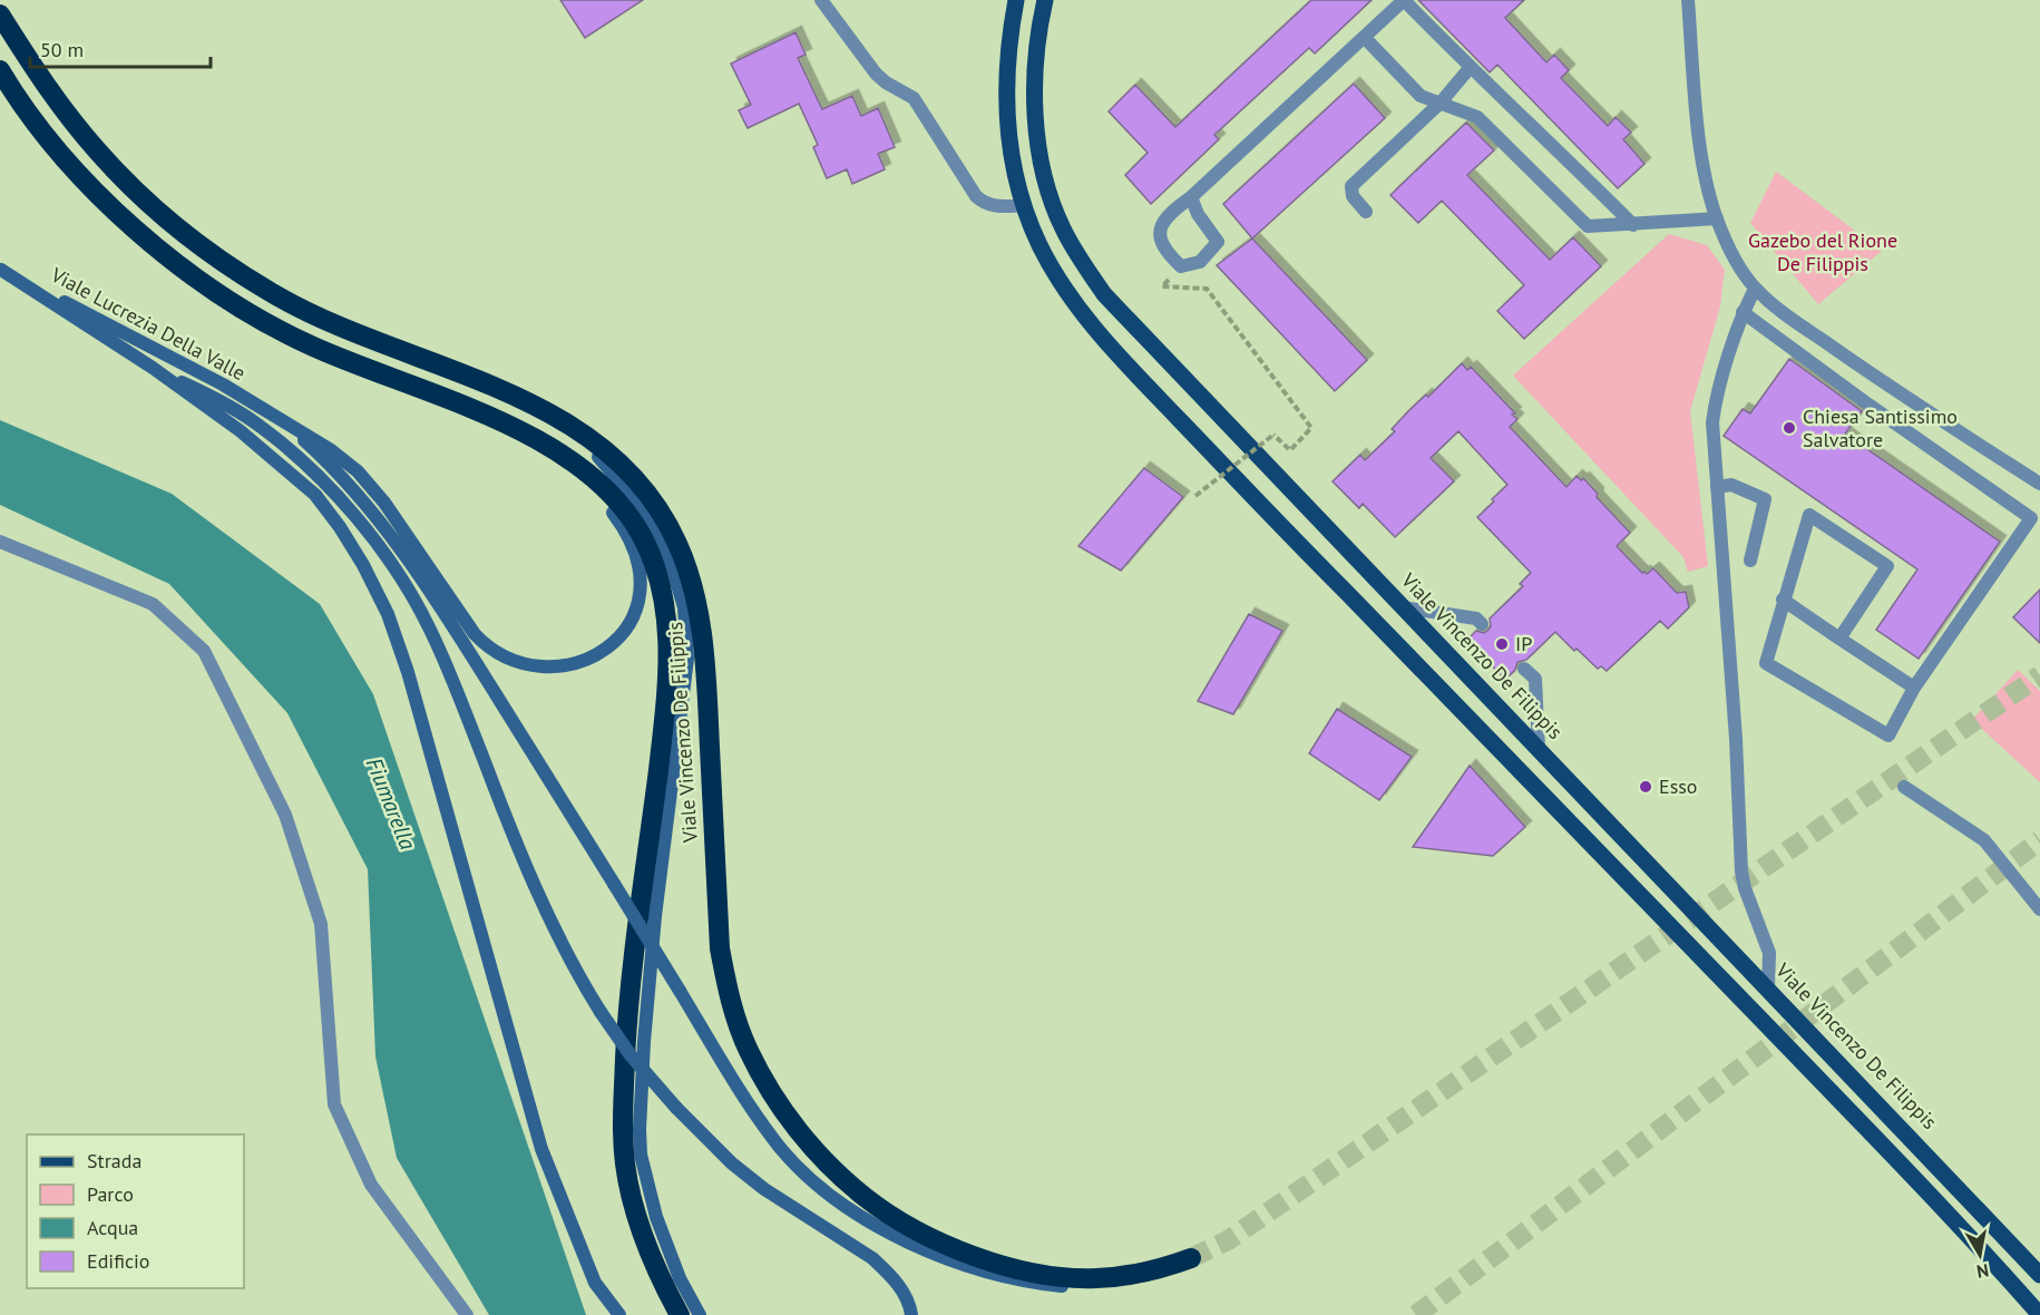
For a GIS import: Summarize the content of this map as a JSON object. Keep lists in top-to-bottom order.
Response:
{
  "streets": {
    "highway": ["Viale Vincenzo De Filippis"],
    "main road": ["Viale Lucrezia Della Valle"]
  },
  "water": ["Fiumarella"],
  "parks": ["Gazebo del Rione De Filippis"],
  "places": ["Chiesa Santissimo Salvatore", "IP", "Esso"],
  "legend": [
    "Strada",
    "Parco",
    "Acqua",
    "Edificio"
  ],
  "scale_bar": "50 m",
  "north": "bottom"
}
